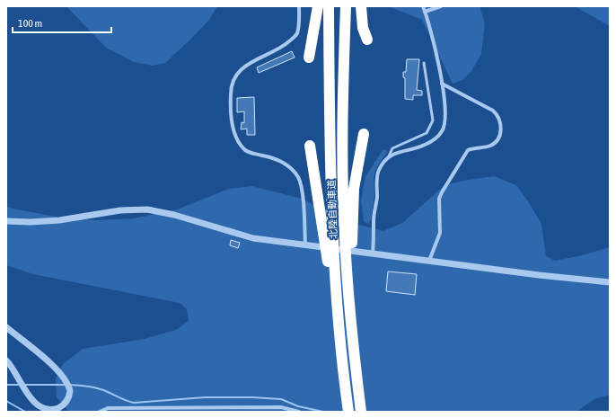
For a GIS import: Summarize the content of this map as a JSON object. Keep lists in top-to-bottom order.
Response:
{
  "streets": {
    "highway": ["北陸自動車道"]
  },
  "scale_bar": "100 m"
}
